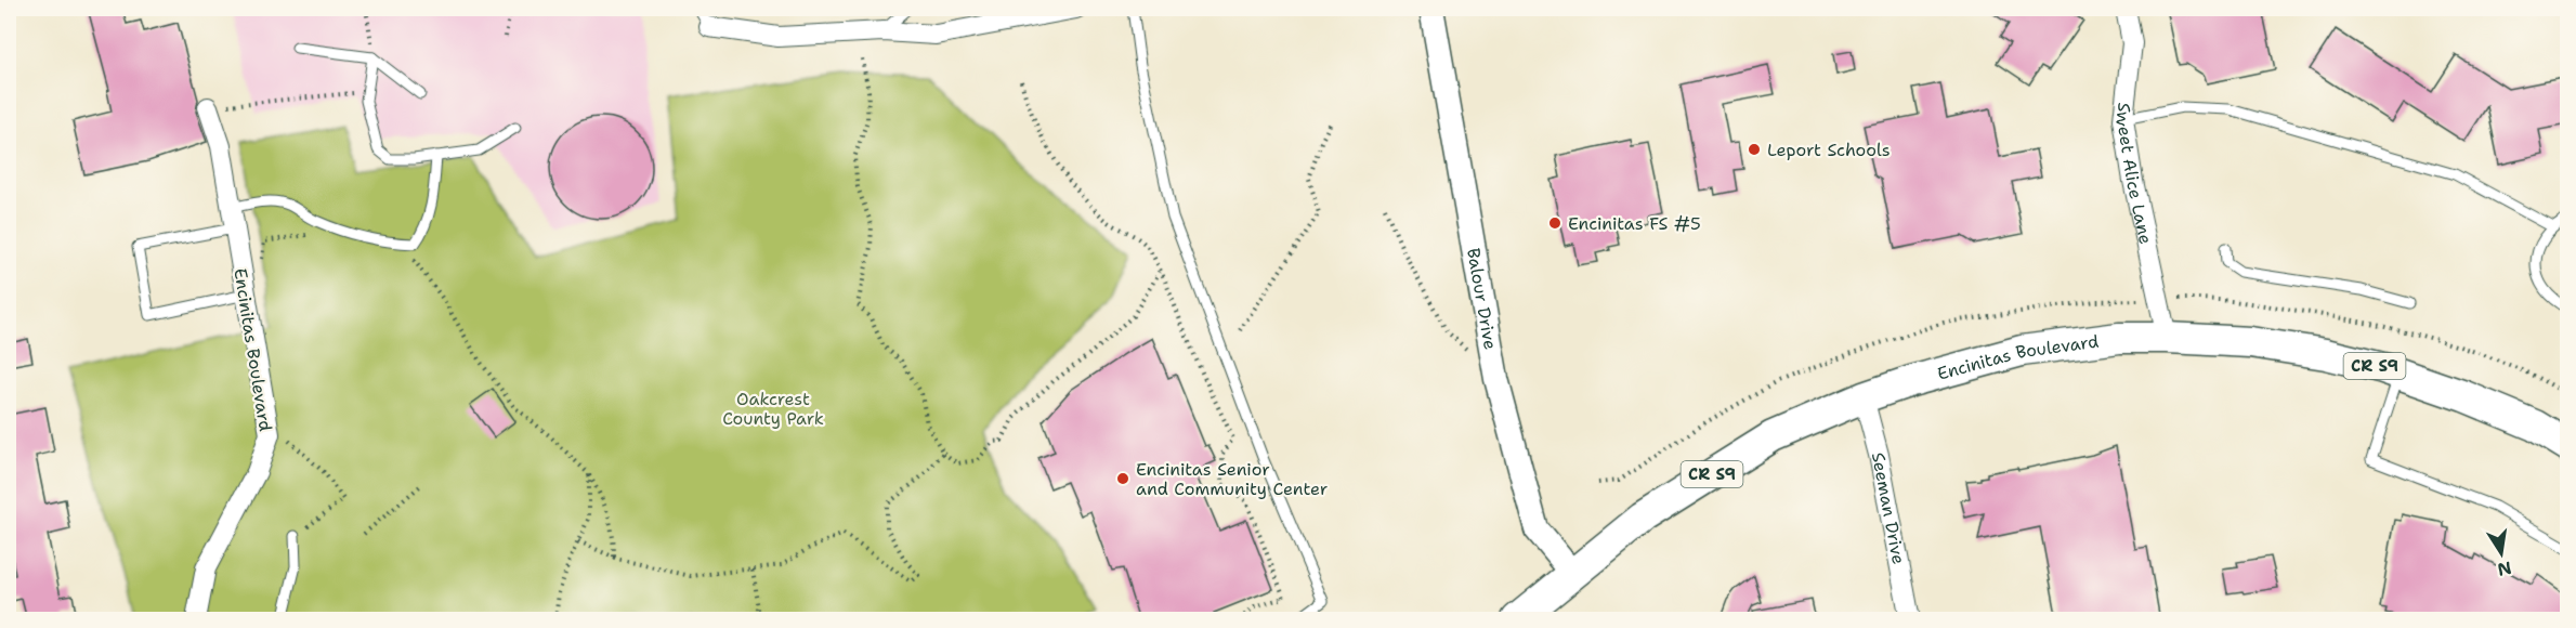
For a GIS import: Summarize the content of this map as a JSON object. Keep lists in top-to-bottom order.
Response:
{
  "streets": {
    "main road": ["Encinitas Boulevard", "CR S9"],
    "street": ["Sweet Alice Lane", "Balour Drive", "Seeman Drive"]
  },
  "crossings": [
    ["Sweet Alice Lane", "Encinitas Boulevard"],
    ["Balour Drive", "Encinitas Boulevard"],
    ["Encinitas Boulevard", "Seeman Drive"]
  ],
  "parks": ["Oakcrest County Park"],
  "places": ["Leport Schools", "Encinitas FS #5", "Encinitas Senior and Community Center"],
  "north": "bottom"
}
